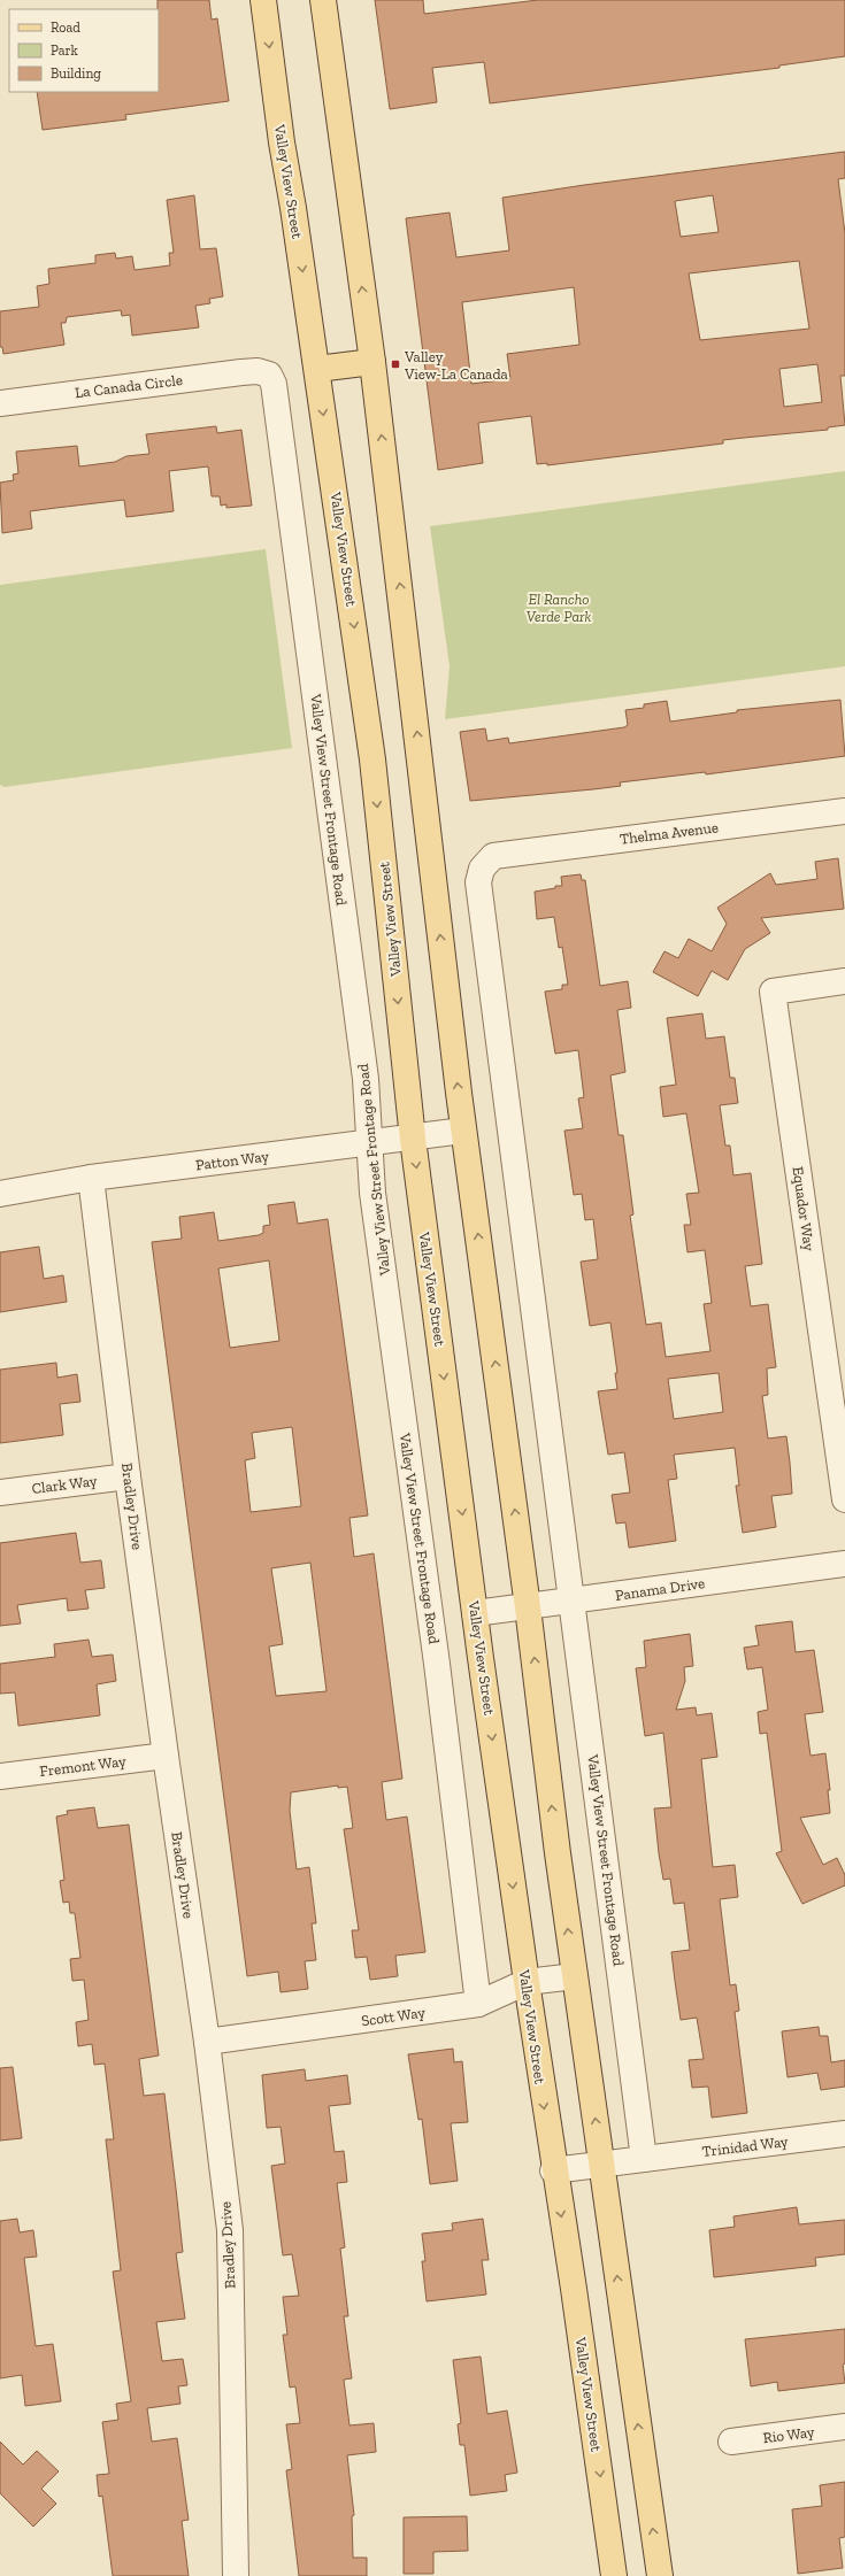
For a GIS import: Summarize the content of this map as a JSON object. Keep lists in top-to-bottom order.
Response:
{
  "streets": {
    "main road": ["Valley View Street"],
    "street": [
      "La Canada Circle",
      "Valley View Street Frontage Road",
      "Thelma Avenue",
      "Patton Way",
      "Equador Way",
      "Clark Way",
      "Bradley Drive",
      "Panama Drive",
      "Fremont Way",
      "Scott Way",
      "Trinidad Way",
      "Rio Way"
    ]
  },
  "crossings": [
    ["Valley View Street", "Patton Way"],
    ["Valley View Street", "Panama Drive"],
    ["Valley View Street", "Scott Way"],
    ["Valley View Street", "Trinidad Way"],
    ["La Canada Circle", "Valley View Street Frontage Road"],
    ["Valley View Street Frontage Road", "Thelma Avenue"],
    ["Valley View Street Frontage Road", "Patton Way"],
    ["Valley View Street Frontage Road", "Panama Drive"],
    ["Valley View Street Frontage Road", "Scott Way"],
    ["Valley View Street Frontage Road", "Trinidad Way"],
    ["Patton Way", "Bradley Drive"],
    ["Clark Way", "Bradley Drive"],
    ["Bradley Drive", "Fremont Way"],
    ["Bradley Drive", "Scott Way"]
  ],
  "parks": ["El Rancho Verde Park"],
  "places": {
    "transit": ["Valley View-La Canada"]
  },
  "legend": ["Road", "Park", "Building"]
}
